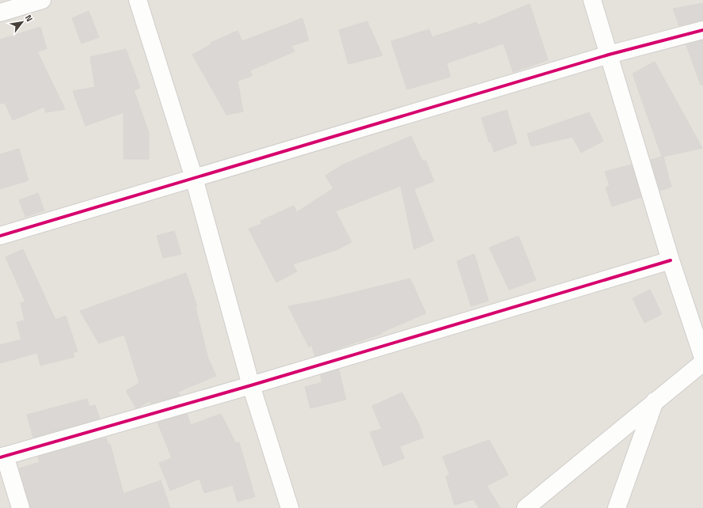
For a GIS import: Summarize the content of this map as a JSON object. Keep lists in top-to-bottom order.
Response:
{
  "north": "top right"
}
